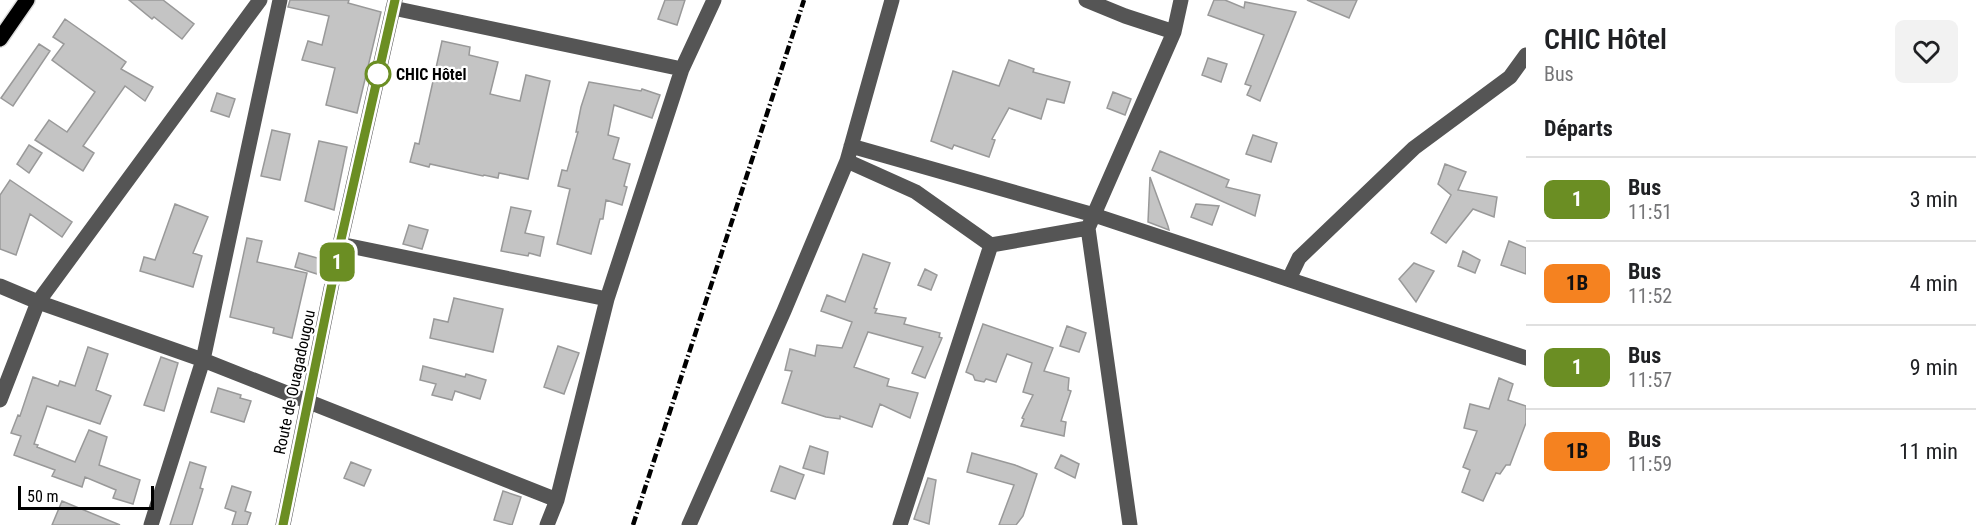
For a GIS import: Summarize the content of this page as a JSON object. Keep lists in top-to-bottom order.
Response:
{
  "streets": {
    "street": ["Route de Ouagadougou"]
  },
  "places": ["CHIC Hôtel"],
  "lines": ["bus line 1"],
  "scale_bar": "50 m",
  "page": {
    "on_map": "1",
    "heading": [
      ["CHIC Hôtel", "Bus"],
      "Départs"
    ],
    "list": [
      {
        "mark": "1",
        "name": "Bus",
        "note": "11:51",
        "value": "3 min"
      },
      {
        "mark": "1B",
        "name": "Bus",
        "note": "11:52",
        "value": "4 min"
      },
      {
        "mark": "1",
        "name": "Bus",
        "note": "11:57",
        "value": "9 min"
      },
      {
        "mark": "1B",
        "name": "Bus",
        "note": "11:59",
        "value": "11 min"
      }
    ],
    "scale": "50 m"
  }
}
